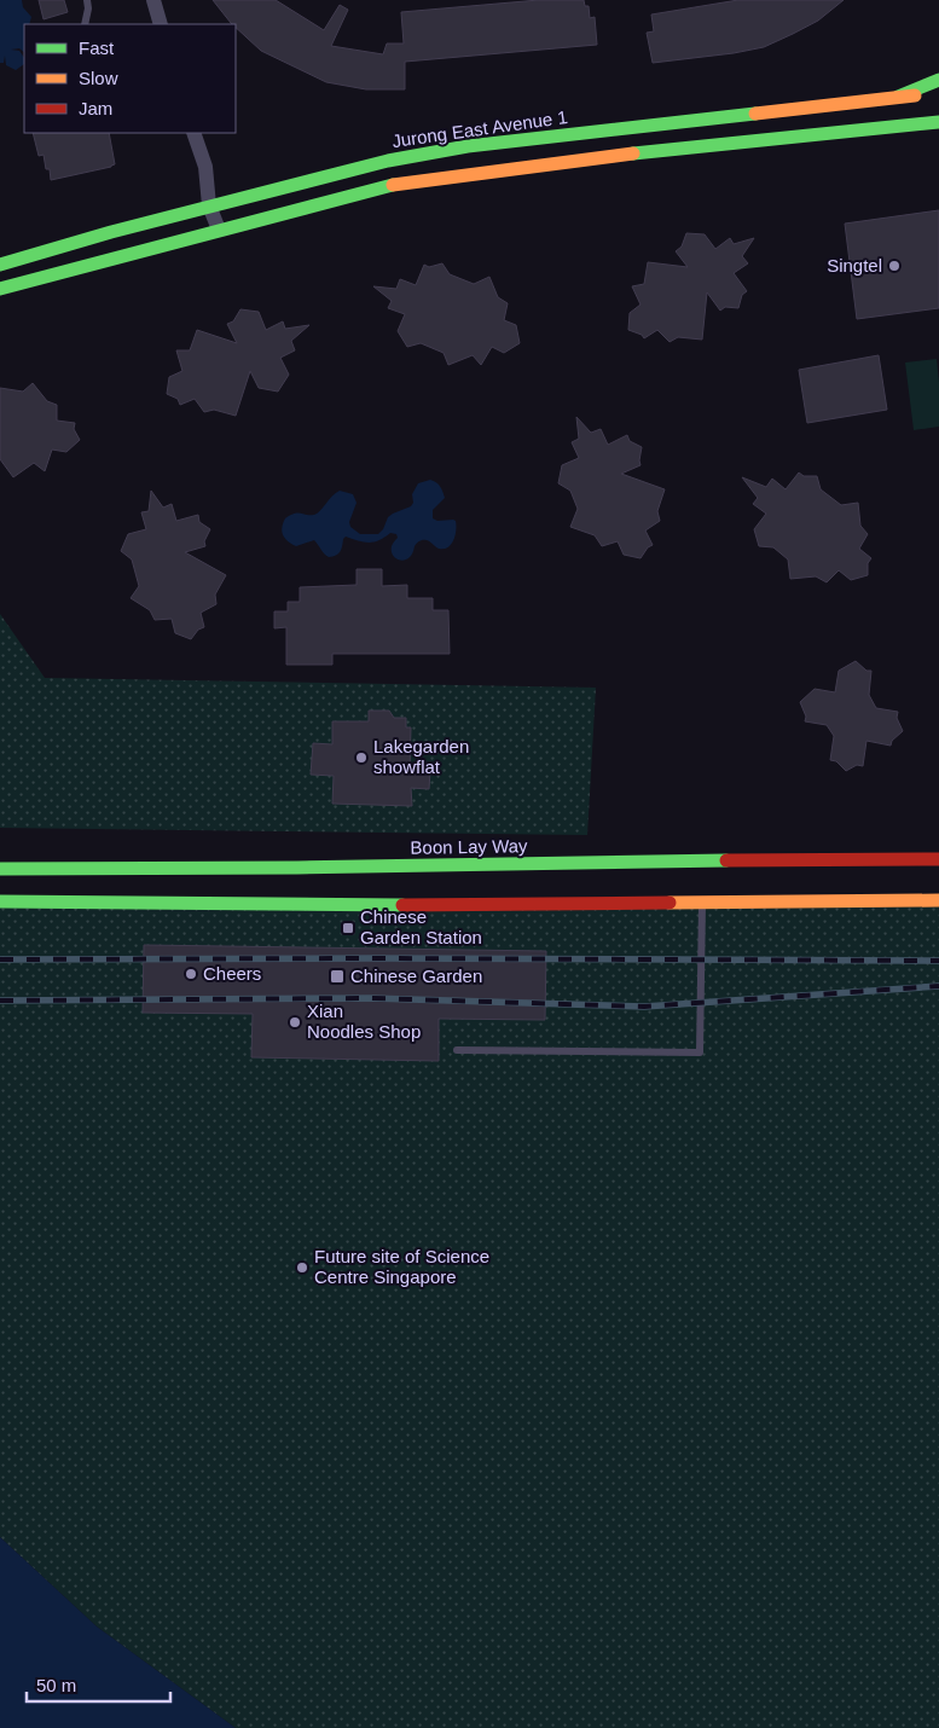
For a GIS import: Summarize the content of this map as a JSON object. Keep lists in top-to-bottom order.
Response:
{
  "streets": {
    "main road": ["Jurong East Avenue 1", "Boon Lay Way"]
  },
  "places": {
    "other": [
      "Singtel",
      "Lakegarden showflat",
      "Cheers",
      "Xian Noodles Shop",
      "Future site of Science Centre Singapore"
    ],
    "transit": ["Chinese Garden Station", "Chinese Garden"]
  },
  "legend": ["Fast", "Slow", "Jam"],
  "scale_bar": "50 m"
}
